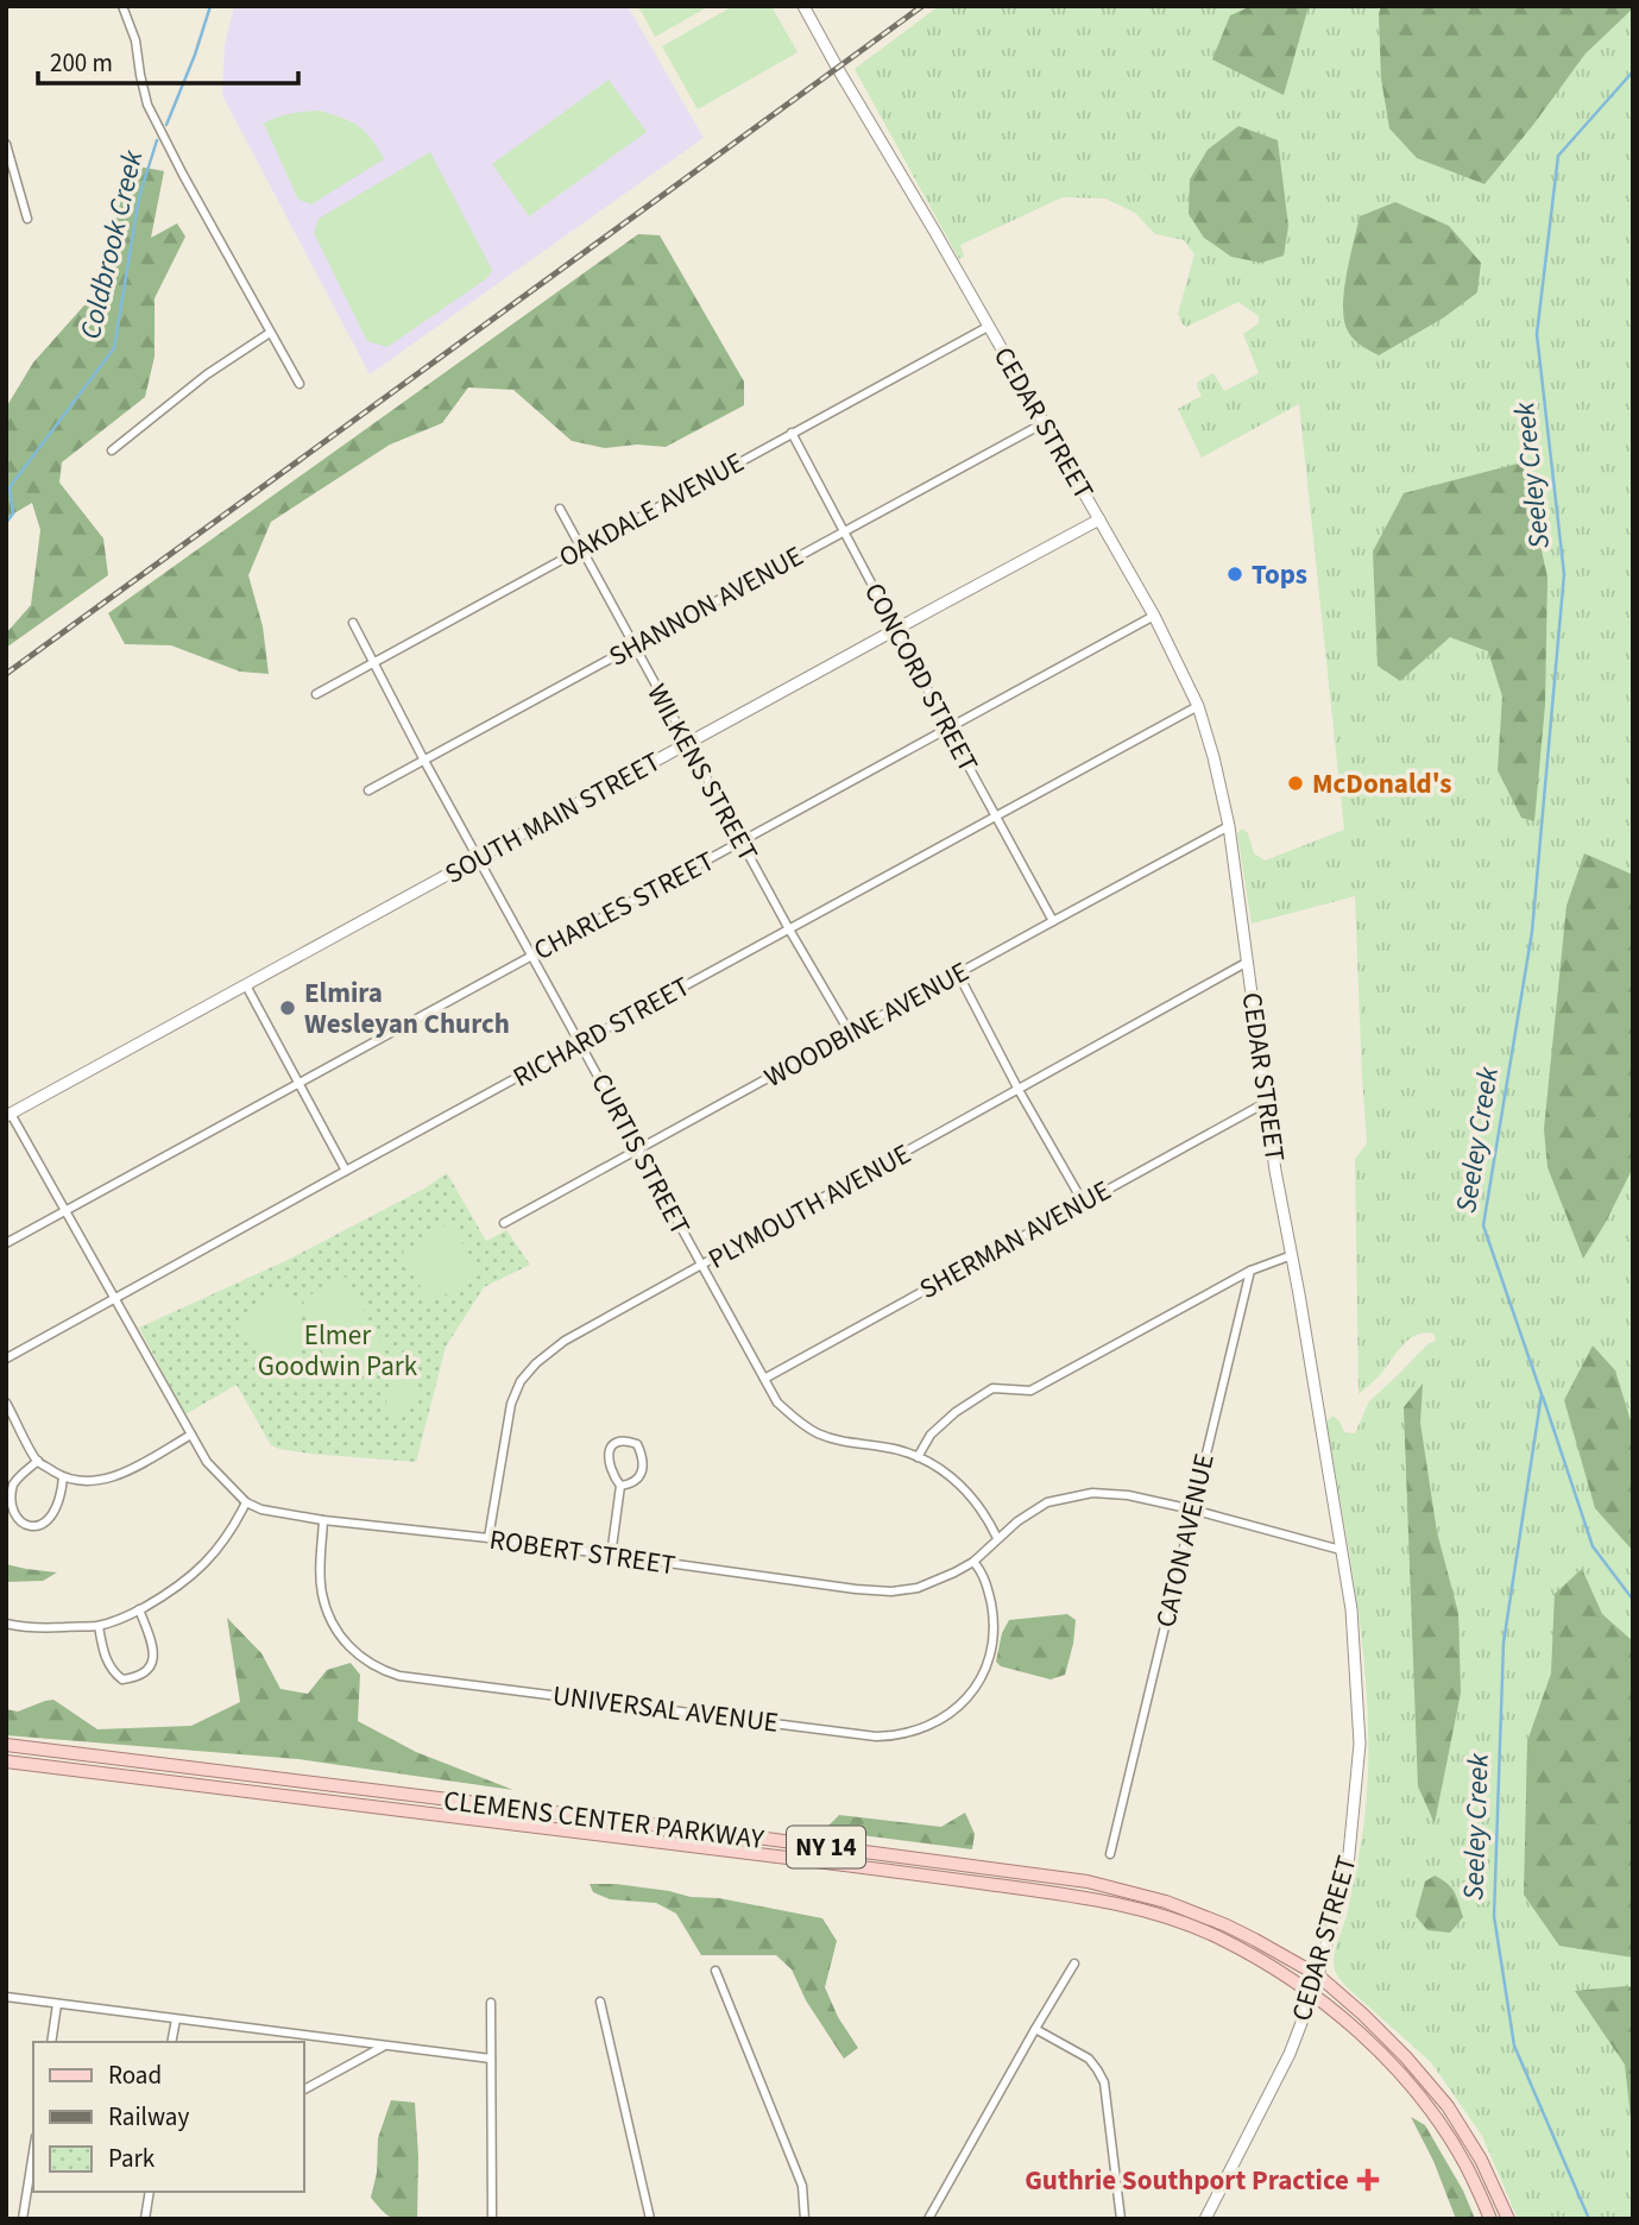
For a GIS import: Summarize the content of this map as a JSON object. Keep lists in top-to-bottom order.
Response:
{
  "streets": {
    "main road": [
      "CEDAR STREET",
      "SOUTH MAIN STREET",
      "CLEMENS CENTER PARKWAY",
      "NY 14"
    ],
    "street": [
      "OAKDALE AVENUE",
      "SHANNON AVENUE",
      "CONCORD STREET",
      "WILKENS STREET",
      "CHARLES STREET",
      "WOODBINE AVENUE",
      "RICHARD STREET",
      "CURTIS STREET",
      "PLYMOUTH AVENUE",
      "SHERMAN AVENUE",
      "CATON AVENUE",
      "ROBERT STREET",
      "UNIVERSAL AVENUE"
    ]
  },
  "crossings": [
    ["CEDAR STREET", "OAKDALE AVENUE"],
    ["CEDAR STREET", "SHANNON AVENUE"],
    ["CEDAR STREET", "SOUTH MAIN STREET"],
    ["CEDAR STREET", "CHARLES STREET"],
    ["CEDAR STREET", "WOODBINE AVENUE"],
    ["CEDAR STREET", "RICHARD STREET"],
    ["CEDAR STREET", "PLYMOUTH AVENUE"],
    ["CEDAR STREET", "SHERMAN AVENUE"],
    ["CEDAR STREET", "ROBERT STREET"],
    ["CEDAR STREET", "CLEMENS CENTER PARKWAY"],
    ["OAKDALE AVENUE", "CONCORD STREET"],
    ["OAKDALE AVENUE", "WILKENS STREET"],
    ["OAKDALE AVENUE", "CURTIS STREET"],
    ["SHANNON AVENUE", "CONCORD STREET"],
    ["SHANNON AVENUE", "WILKENS STREET"],
    ["SHANNON AVENUE", "CURTIS STREET"],
    ["CONCORD STREET", "SOUTH MAIN STREET"],
    ["CONCORD STREET", "CHARLES STREET"],
    ["CONCORD STREET", "WOODBINE AVENUE"],
    ["CONCORD STREET", "RICHARD STREET"],
    ["WILKENS STREET", "SOUTH MAIN STREET"],
    ["WILKENS STREET", "CHARLES STREET"],
    ["WILKENS STREET", "WOODBINE AVENUE"],
    ["WILKENS STREET", "RICHARD STREET"],
    ["SOUTH MAIN STREET", "CURTIS STREET"],
    ["SOUTH MAIN STREET", "ROBERT STREET"],
    ["CHARLES STREET", "CURTIS STREET"],
    ["CHARLES STREET", "ROBERT STREET"],
    ["WOODBINE AVENUE", "CURTIS STREET"],
    ["RICHARD STREET", "CURTIS STREET"],
    ["RICHARD STREET", "ROBERT STREET"],
    ["CURTIS STREET", "PLYMOUTH AVENUE"],
    ["CURTIS STREET", "SHERMAN AVENUE"],
    ["CURTIS STREET", "ROBERT STREET"],
    ["PLYMOUTH AVENUE", "ROBERT STREET"],
    ["CATON AVENUE", "ROBERT STREET"],
    ["ROBERT STREET", "UNIVERSAL AVENUE"]
  ],
  "water": ["Coldbrook Creek", "Seeley Creek"],
  "parks": ["Elmer Goodwin Park"],
  "places": {
    "other": ["Tops", "McDonald's", "Elmira Wesleyan Church"],
    "health": ["Guthrie Southport Practice"]
  },
  "legend": ["Road", "Railway", "Park"],
  "scale_bar": "200 m"
}
